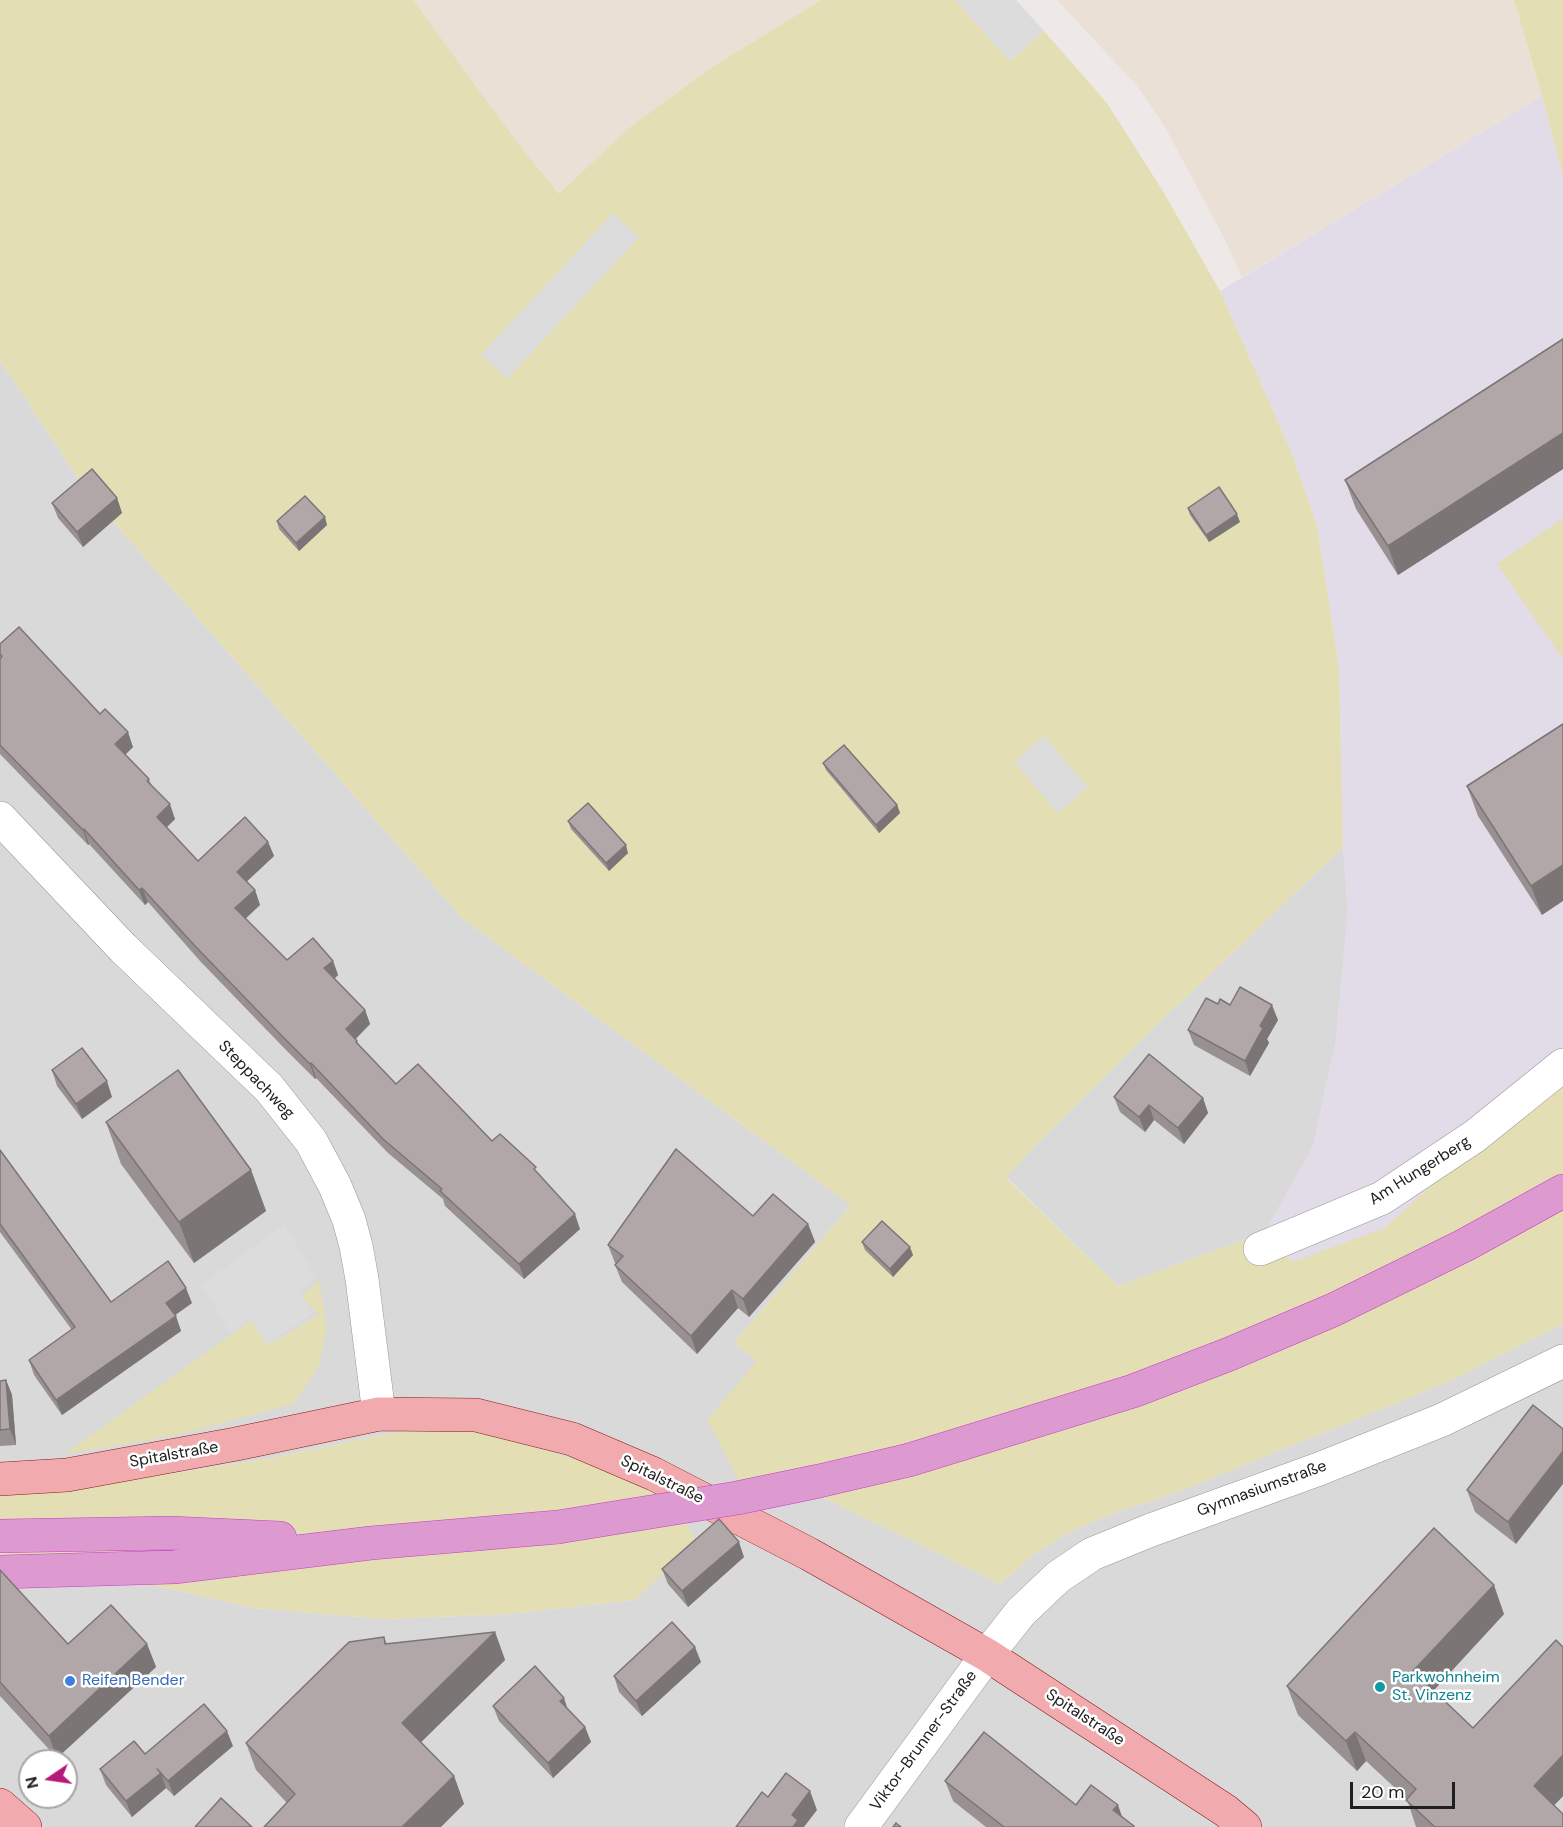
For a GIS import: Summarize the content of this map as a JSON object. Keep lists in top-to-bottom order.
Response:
{
  "streets": {
    "main road": ["Spitalstraße"],
    "street": [
      "Steppachweg",
      "Am Hungerberg",
      "Gymnasiumstraße",
      "Viktor-Brunner-Straße"
    ]
  },
  "crossings": [
    ["Steppachweg", "Spitalstraße"],
    ["Spitalstraße", "Gymnasiumstraße"],
    ["Spitalstraße", "Viktor-Brunner-Straße"],
    ["Gymnasiumstraße", "Viktor-Brunner-Straße"]
  ],
  "places": ["Reifen Bender", "Parkwohnheim St. Vinzenz"],
  "scale_bar": "20 m",
  "north": "left"
}
